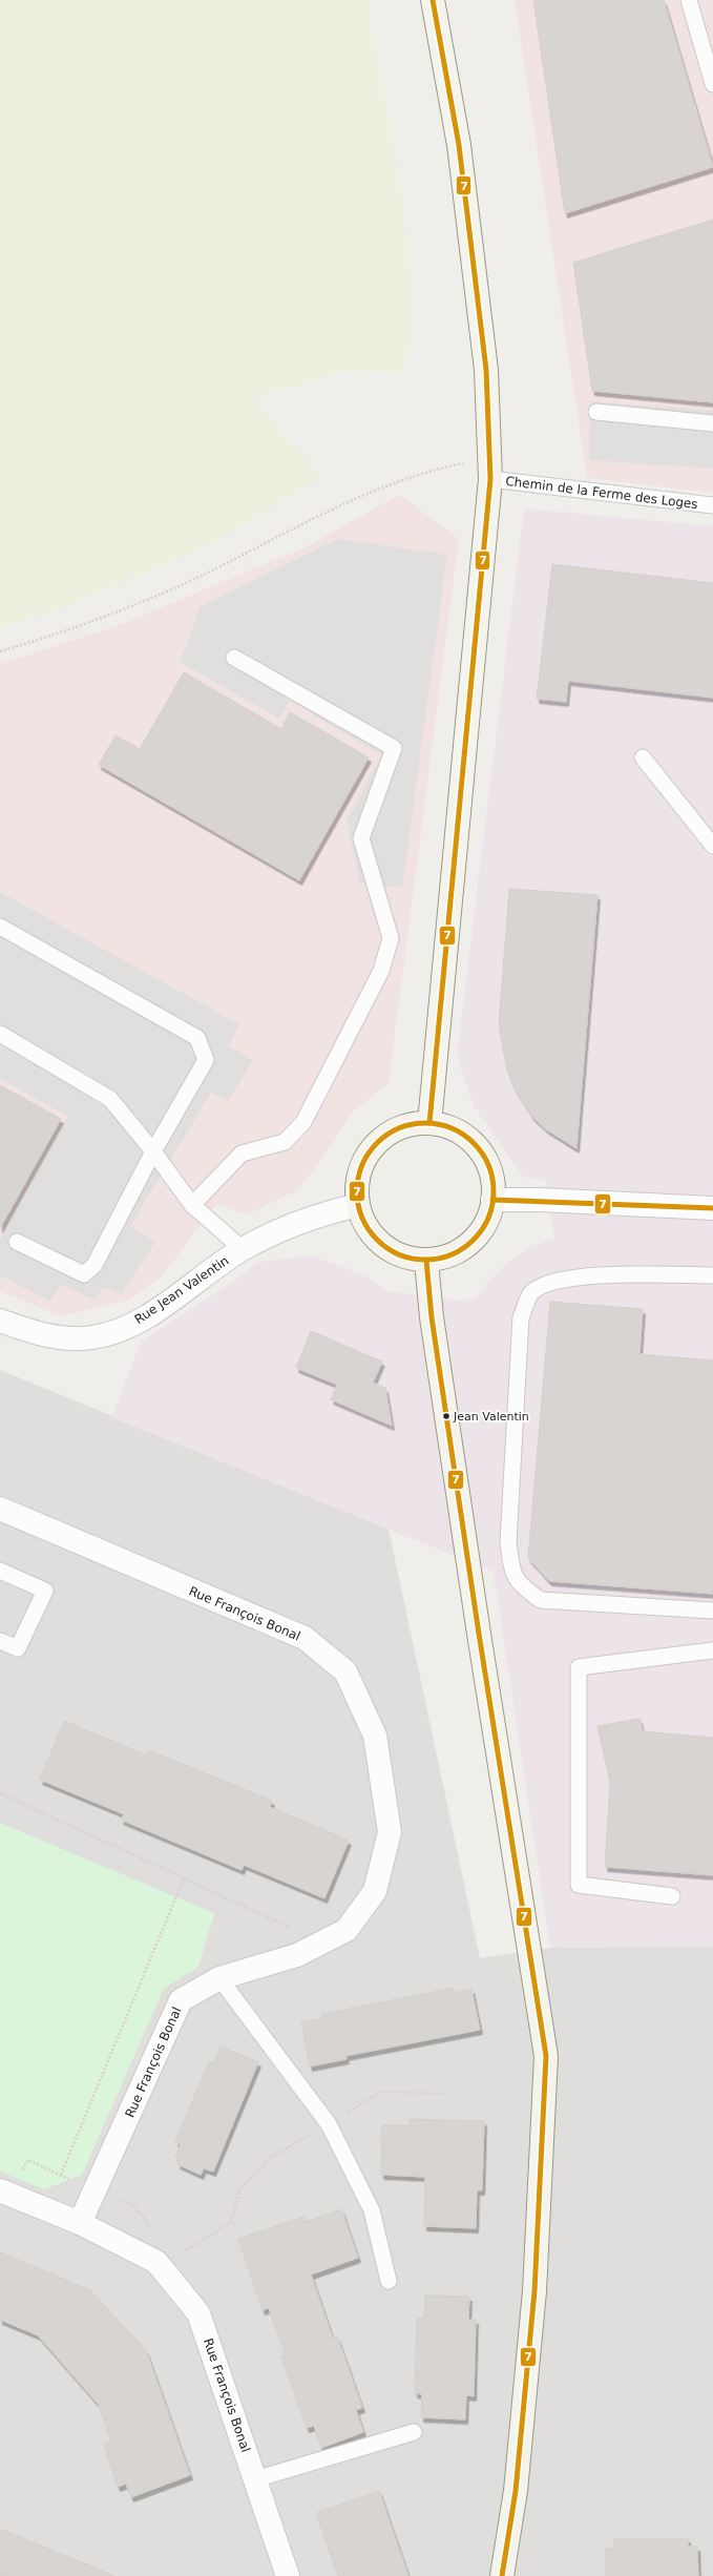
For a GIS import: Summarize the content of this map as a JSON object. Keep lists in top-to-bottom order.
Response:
{
  "streets": {
    "street": ["Rue Jean Valentin", "Rue François Bonal"],
    "lane": ["Chemin de la Ferme des Loges"]
  },
  "places": ["Jean Valentin"],
  "lines": ["transit line 7"]
}
